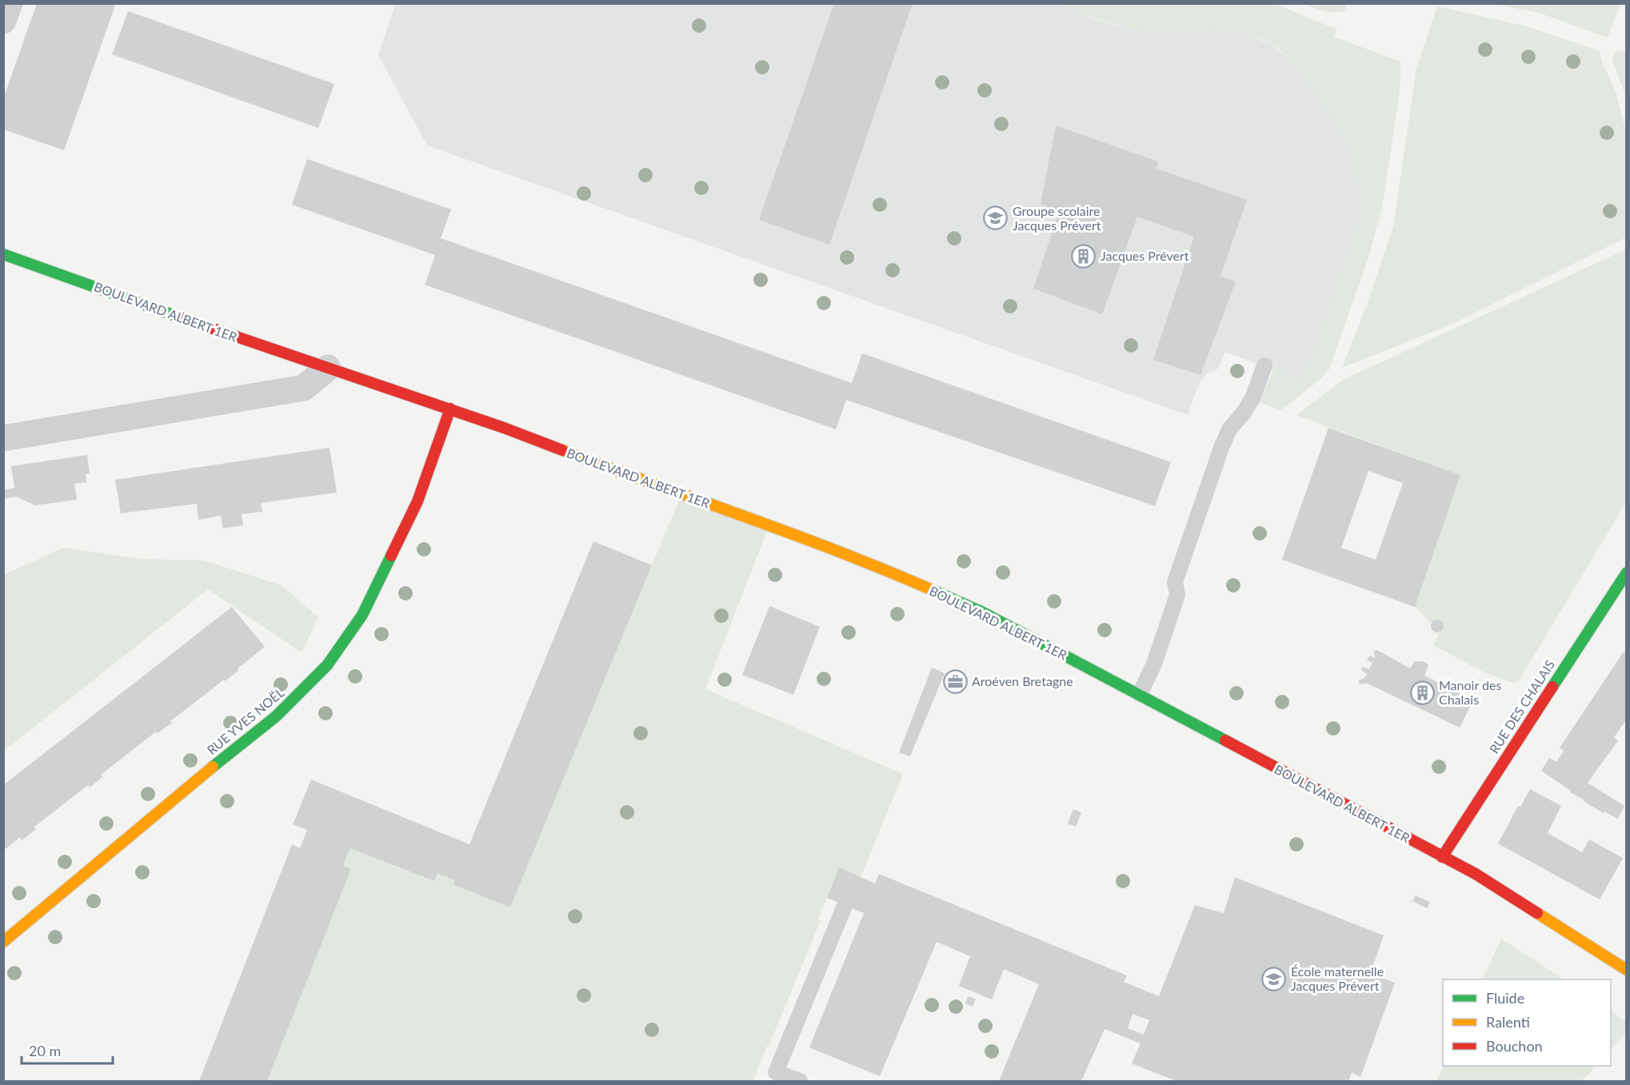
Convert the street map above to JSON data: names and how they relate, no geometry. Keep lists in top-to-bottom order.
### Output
{
  "streets": {
    "street": ["BOULEVARD ALBERT 1ER", "RUE DES CHALAIS", "RUE YVES NOËL"]
  },
  "crossings": [
    ["BOULEVARD ALBERT 1ER", "RUE DES CHALAIS"],
    ["BOULEVARD ALBERT 1ER", "RUE YVES NOËL"]
  ],
  "places": {
    "school or university": ["Groupe scolaire Jacques Prévert", "École maternelle Jacques Prévert"],
    "building": ["Jacques Prévert", "Manoir des Chalais"],
    "office": ["Aroéven Bretagne"]
  },
  "legend": ["Fluide", "Ralenti", "Bouchon"],
  "scale_bar": "20 m"
}
